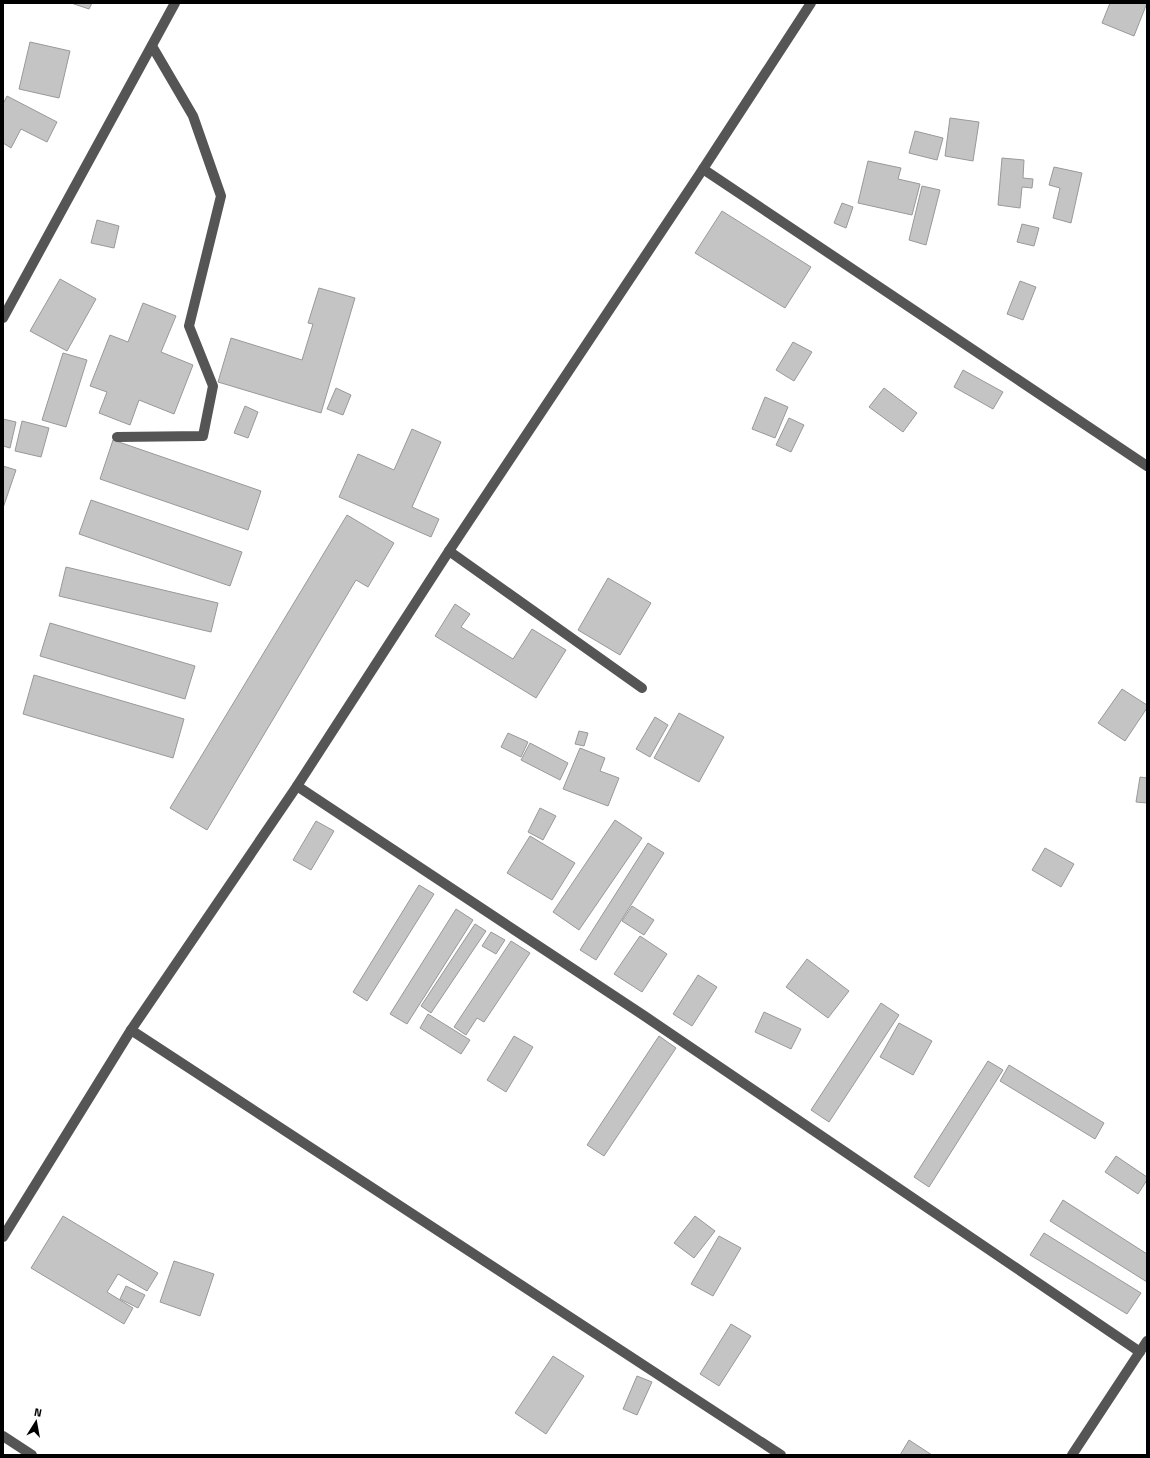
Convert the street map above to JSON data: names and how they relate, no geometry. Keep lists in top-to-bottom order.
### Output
{
  "north": "top"
}
